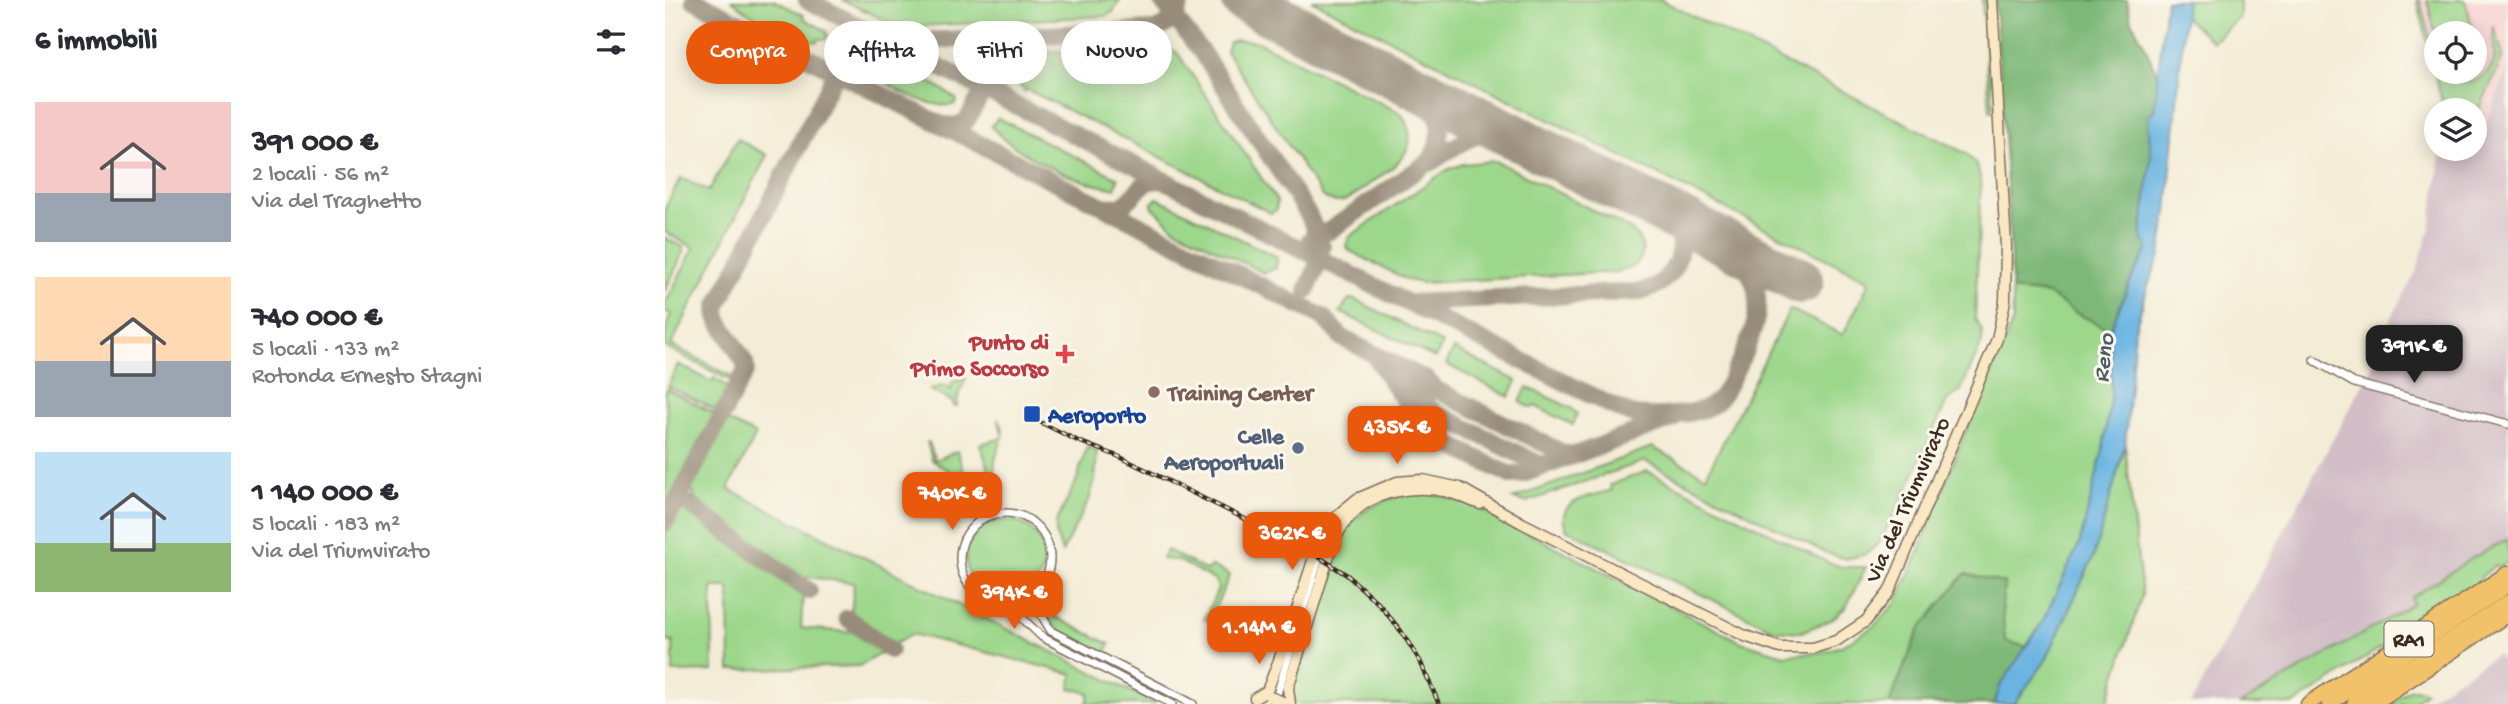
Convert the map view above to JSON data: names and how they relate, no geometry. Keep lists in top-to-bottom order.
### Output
{
  "streets": {
    "highway": ["RA1"],
    "street": ["Via del Triumvirato"]
  },
  "water": ["Reno"],
  "places": {
    "health": ["Punto di Primo Soccorso"],
    "other": ["Training Center", "Celle Aeroportuali"],
    "transit": ["Aeroporto"]
  },
  "page": {
    "heading": "6 immobili",
    "chip": [
      "Compra",
      "Affitta",
      "Filtri",
      "Nuovo"
    ],
    "list": [
      {
        "name": "391 000 €",
        "note": "2 locali · 56 m² · Via del Traghetto"
      },
      {
        "name": "740 000 €",
        "note": "5 locali · 133 m² · Rotonda Ernesto Stagni"
      },
      {
        "name": "1 140 000 €",
        "note": "5 locali · 183 m² · Via del Triumvirato"
      }
    ],
    "price": [
      "391K €",
      "435K €",
      "740K €",
      "362K €",
      "394K €",
      "1.14M €"
    ]
  }
}
